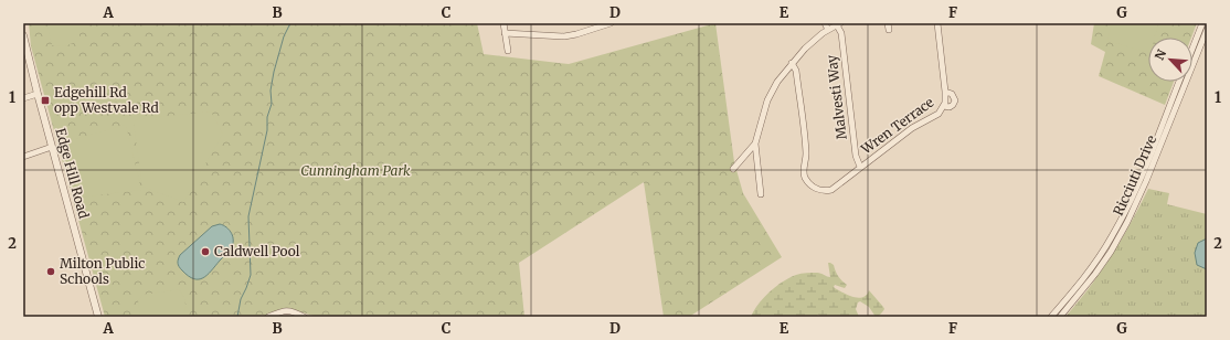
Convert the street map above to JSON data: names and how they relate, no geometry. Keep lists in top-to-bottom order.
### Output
{
  "streets": {
    "street": [
      "Malvesti Way",
      "Wren Terrace",
      "Edge Hill Road",
      "Ricciuti Drive"
    ]
  },
  "crossings": [
    ["Malvesti Way", "Wren Terrace"]
  ],
  "parks": ["Cunningham Park"],
  "places": {
    "transit": ["Edgehill Rd opp Westvale Rd"],
    "other": ["Caldwell Pool", "Milton Public Schools"]
  },
  "north": "top left",
  "grid": {
    "columns": [
      "A",
      "B",
      "C",
      "D",
      "E",
      "F",
      "G"
    ],
    "rows": ["1", "2"]
  }
}
